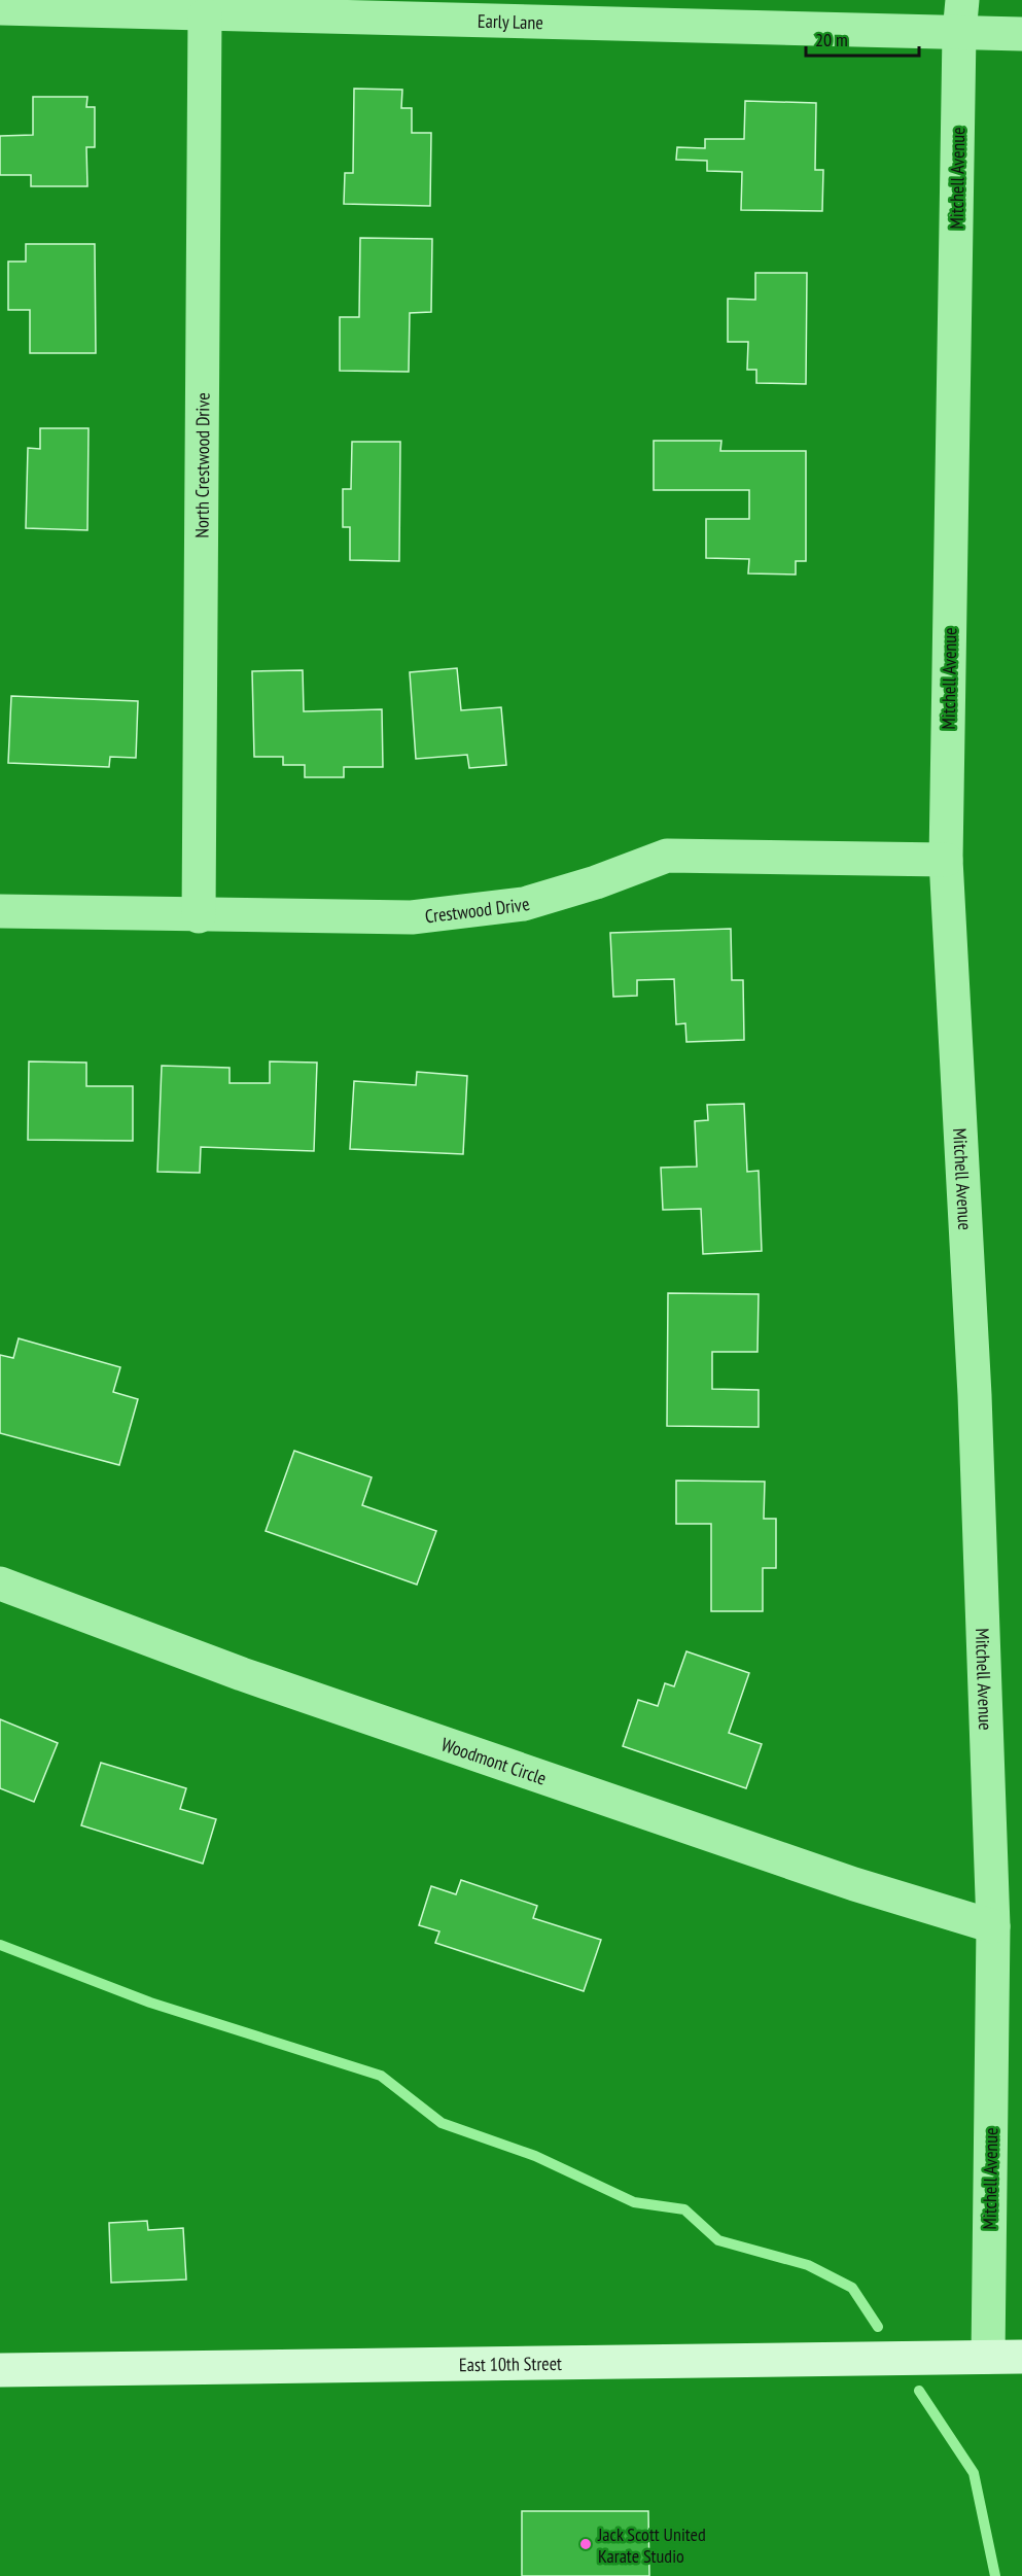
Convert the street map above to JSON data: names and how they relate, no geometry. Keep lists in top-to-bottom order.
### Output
{
  "streets": {
    "main road": ["East 10th Street"],
    "street": [
      "Early Lane",
      "Mitchell Avenue",
      "North Crestwood Drive",
      "Crestwood Drive",
      "Woodmont Circle"
    ]
  },
  "crossings": [
    ["Early Lane", "Mitchell Avenue"],
    ["Early Lane", "North Crestwood Drive"],
    ["Mitchell Avenue", "Crestwood Drive"],
    ["Mitchell Avenue", "Woodmont Circle"],
    ["Mitchell Avenue", "East 10th Street"],
    ["North Crestwood Drive", "Crestwood Drive"]
  ],
  "places": ["Jack Scott United Karate Studio"],
  "scale_bar": "20 m"
}
